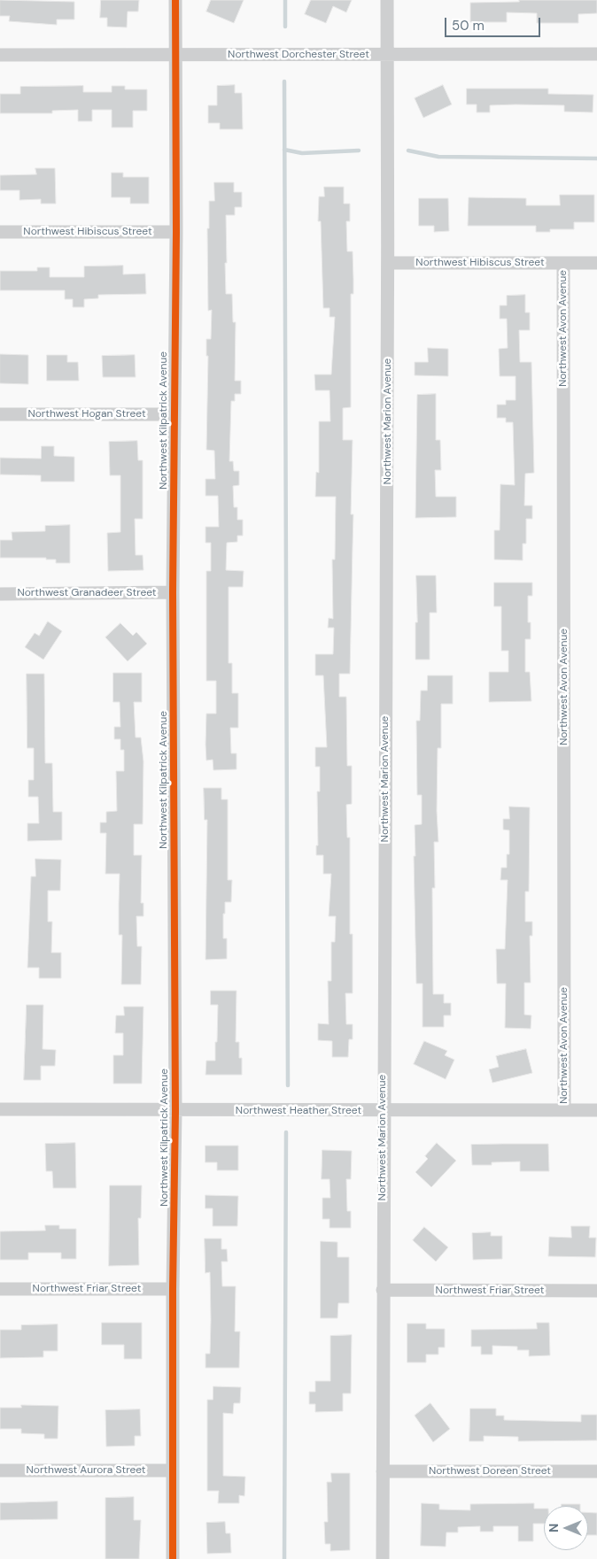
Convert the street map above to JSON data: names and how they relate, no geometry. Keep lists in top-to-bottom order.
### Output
{
  "streets": {
    "street": [
      "Northwest Dorchester Street",
      "Northwest Hibiscus Street",
      "Northwest Avon Avenue",
      "Northwest Hogan Street",
      "Northwest Kilpatrick Avenue",
      "Northwest Marion Avenue",
      "Northwest Granadeer Street",
      "Northwest Heather Street",
      "Northwest Friar Street",
      "Northwest Aurora Street",
      "Northwest Doreen Street"
    ]
  },
  "crossings": [
    ["Northwest Dorchester Street", "Northwest Kilpatrick Avenue"],
    ["Northwest Dorchester Street", "Northwest Marion Avenue"],
    ["Northwest Hibiscus Street", "Northwest Avon Avenue"],
    ["Northwest Hibiscus Street", "Northwest Kilpatrick Avenue"],
    ["Northwest Hibiscus Street", "Northwest Marion Avenue"],
    ["Northwest Avon Avenue", "Northwest Heather Street"],
    ["Northwest Hogan Street", "Northwest Kilpatrick Avenue"],
    ["Northwest Kilpatrick Avenue", "Northwest Granadeer Street"],
    ["Northwest Kilpatrick Avenue", "Northwest Heather Street"],
    ["Northwest Kilpatrick Avenue", "Northwest Friar Street"],
    ["Northwest Kilpatrick Avenue", "Northwest Aurora Street"],
    ["Northwest Marion Avenue", "Northwest Heather Street"],
    ["Northwest Marion Avenue", "Northwest Friar Street"],
    ["Northwest Marion Avenue", "Northwest Doreen Street"]
  ],
  "scale_bar": "50 m",
  "north": "left"
}
